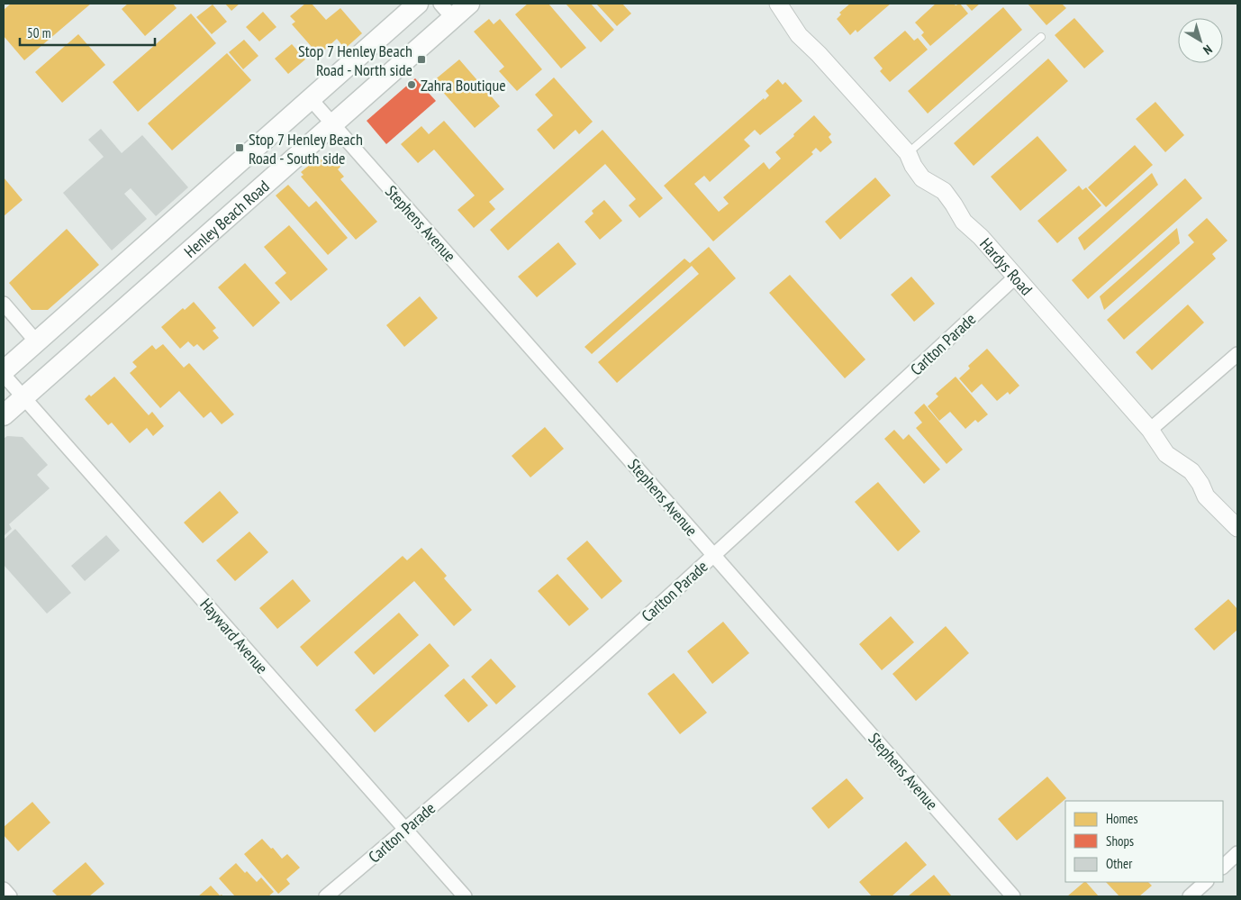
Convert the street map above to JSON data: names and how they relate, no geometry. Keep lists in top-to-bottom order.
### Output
{
  "streets": {
    "main road": ["Henley Beach Road"],
    "street": [
      "Stephens Avenue",
      "Hardys Road",
      "Carlton Parade",
      "Hayward Avenue"
    ]
  },
  "crossings": [
    ["Henley Beach Road", "Stephens Avenue"],
    ["Henley Beach Road", "Hayward Avenue"],
    ["Stephens Avenue", "Carlton Parade"],
    ["Hardys Road", "Carlton Parade"],
    ["Carlton Parade", "Hayward Avenue"]
  ],
  "places": {
    "transit": ["Stop 7 Henley Beach Road - North side", "Stop 7 Henley Beach Road - South side"],
    "other": ["Zahra Boutique"]
  },
  "legend": ["Homes", "Shops", "Other"],
  "scale_bar": "50 m",
  "north": "bottom right"
}
